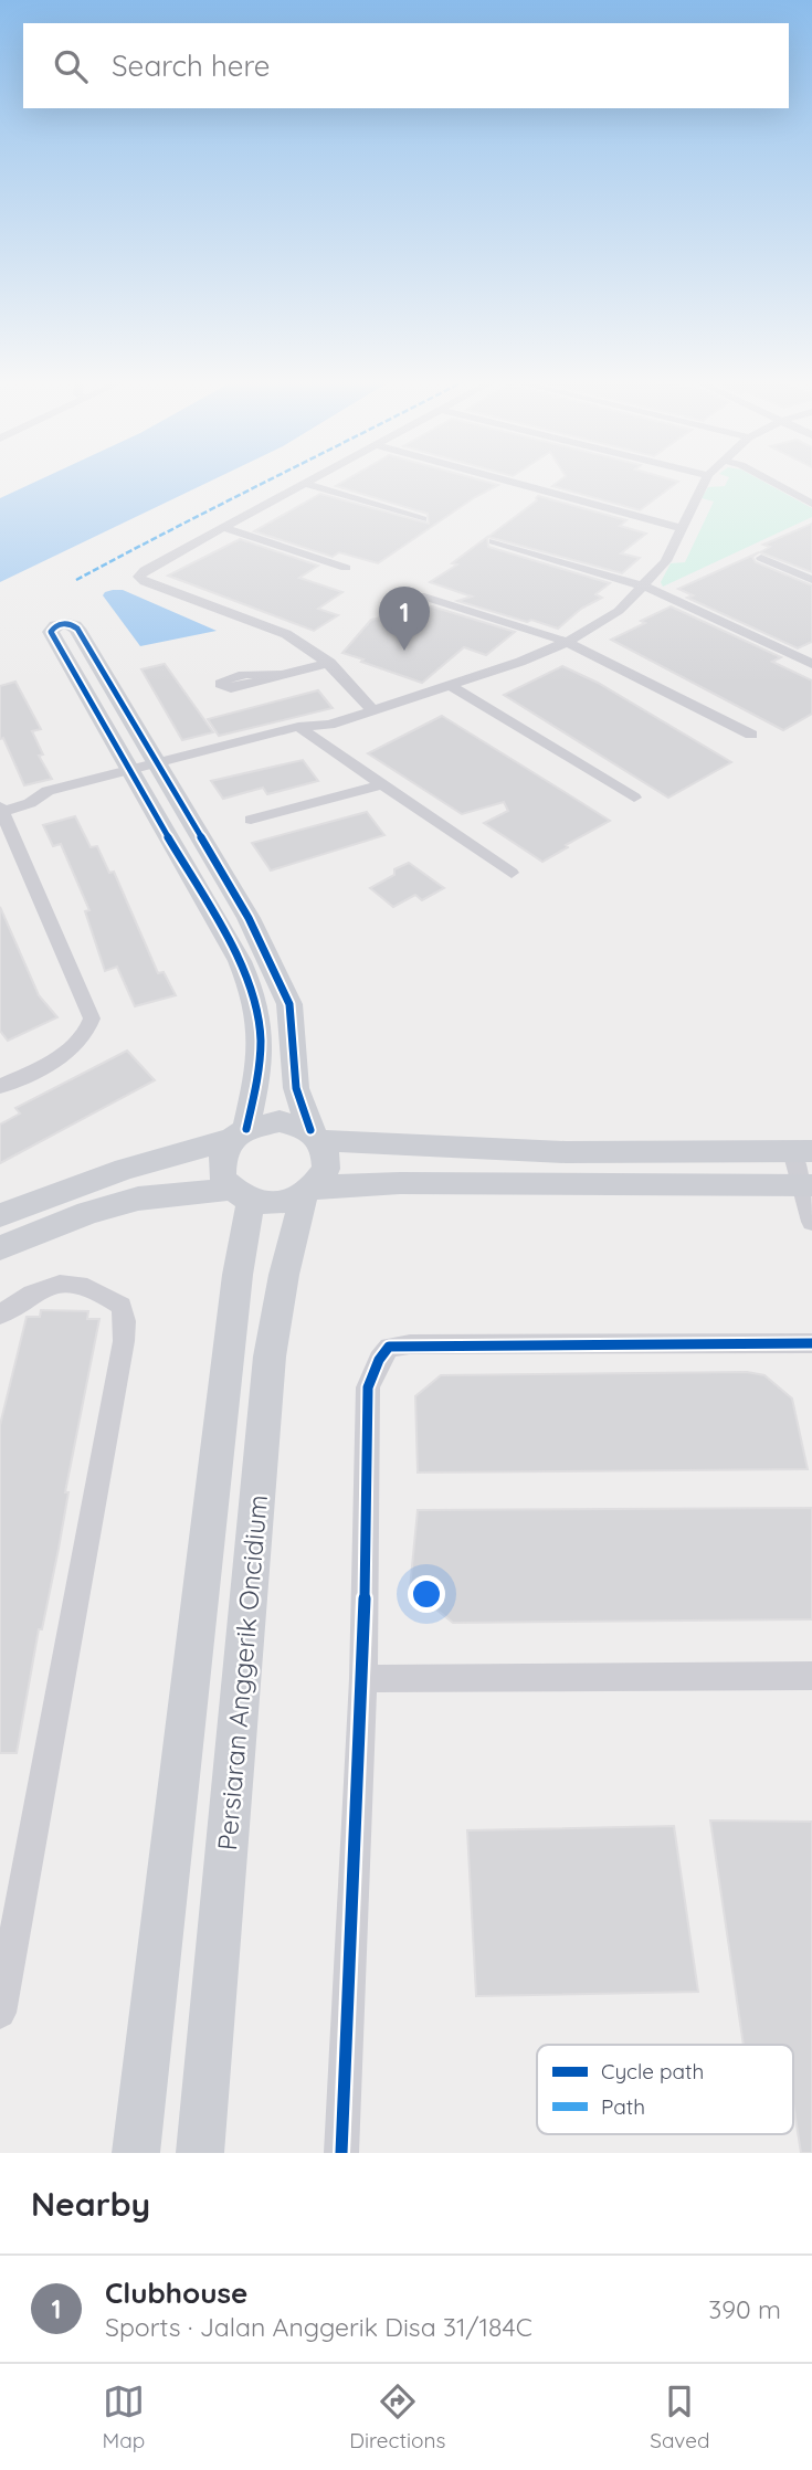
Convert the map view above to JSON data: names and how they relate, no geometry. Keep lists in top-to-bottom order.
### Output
{
  "streets": {
    "main road": ["Persiaran Anggerik Oncidium"]
  },
  "legend": ["Cycle path", "Path"],
  "page": {
    "search": "Search here",
    "pins": "1",
    "heading": "Nearby",
    "list": [
      {
        "mark": "1",
        "name": "Clubhouse",
        "note": "Sports · Jalan Anggerik Disa 31/184C",
        "value": "390 m"
      }
    ],
    "nav": ["Map", "Directions", "Saved"]
  }
}
